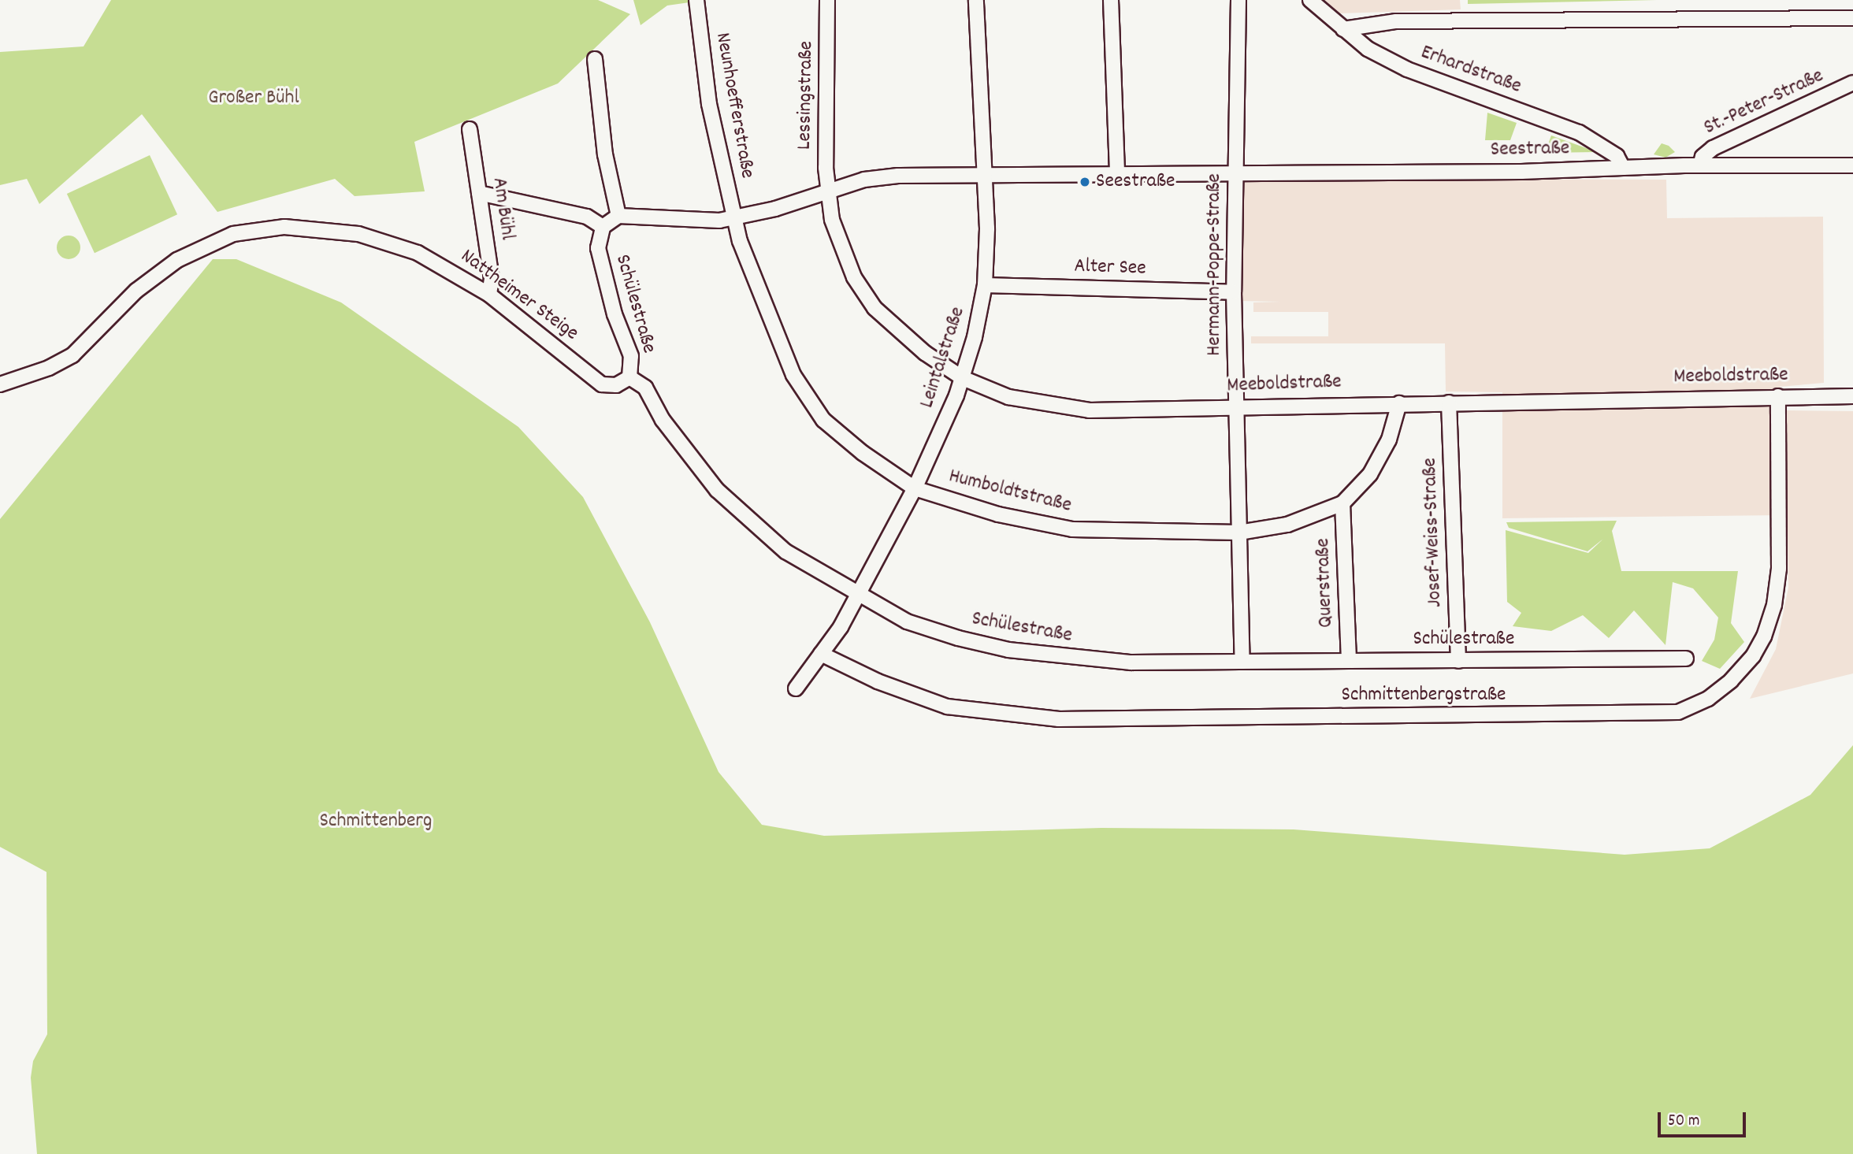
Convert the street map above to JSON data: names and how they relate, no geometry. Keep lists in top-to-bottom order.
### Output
{
  "streets": {
    "street": [
      "Erhardstraße",
      "Lessingstraße",
      "St.-Peter-Straße",
      "Neunhoefferstraße",
      "Seestraße",
      "Am Bühl",
      "Hermann-Poppe-Straße",
      "Alter See",
      "Nattheimer Steige",
      "Schülestraße",
      "Leintalstraße",
      "Meeboldstraße",
      "Humboldtstraße",
      "Josef-Weiss-Straße",
      "Querstraße",
      "Schmittenbergstraße"
    ]
  },
  "crossings": [
    ["Erhardstraße", "Seestraße"],
    ["Lessingstraße", "Seestraße"],
    ["Lessingstraße", "Meeboldstraße"],
    ["St.-Peter-Straße", "Seestraße"],
    ["Neunhoefferstraße", "Seestraße"],
    ["Neunhoefferstraße", "Humboldtstraße"],
    ["Seestraße", "Hermann-Poppe-Straße"],
    ["Seestraße", "Leintalstraße"],
    ["Seestraße", "Meeboldstraße"],
    ["Seestraße", "Humboldtstraße"],
    ["Am Bühl", "Nattheimer Steige"],
    ["Hermann-Poppe-Straße", "Alter See"],
    ["Hermann-Poppe-Straße", "Schülestraße"],
    ["Hermann-Poppe-Straße", "Meeboldstraße"],
    ["Hermann-Poppe-Straße", "Humboldtstraße"],
    ["Alter See", "Leintalstraße"],
    ["Nattheimer Steige", "Schülestraße"],
    ["Schülestraße", "Leintalstraße"],
    ["Schülestraße", "Josef-Weiss-Straße"],
    ["Schülestraße", "Querstraße"],
    ["Leintalstraße", "Meeboldstraße"],
    ["Leintalstraße", "Humboldtstraße"],
    ["Leintalstraße", "Schmittenbergstraße"],
    ["Meeboldstraße", "Humboldtstraße"],
    ["Meeboldstraße", "Josef-Weiss-Straße"],
    ["Meeboldstraße", "Schmittenbergstraße"],
    ["Humboldtstraße", "Querstraße"]
  ],
  "parks": ["Großer Bühl", "Schmittenberg"],
  "places": ["Seestraße"],
  "scale_bar": "50 m"
}
